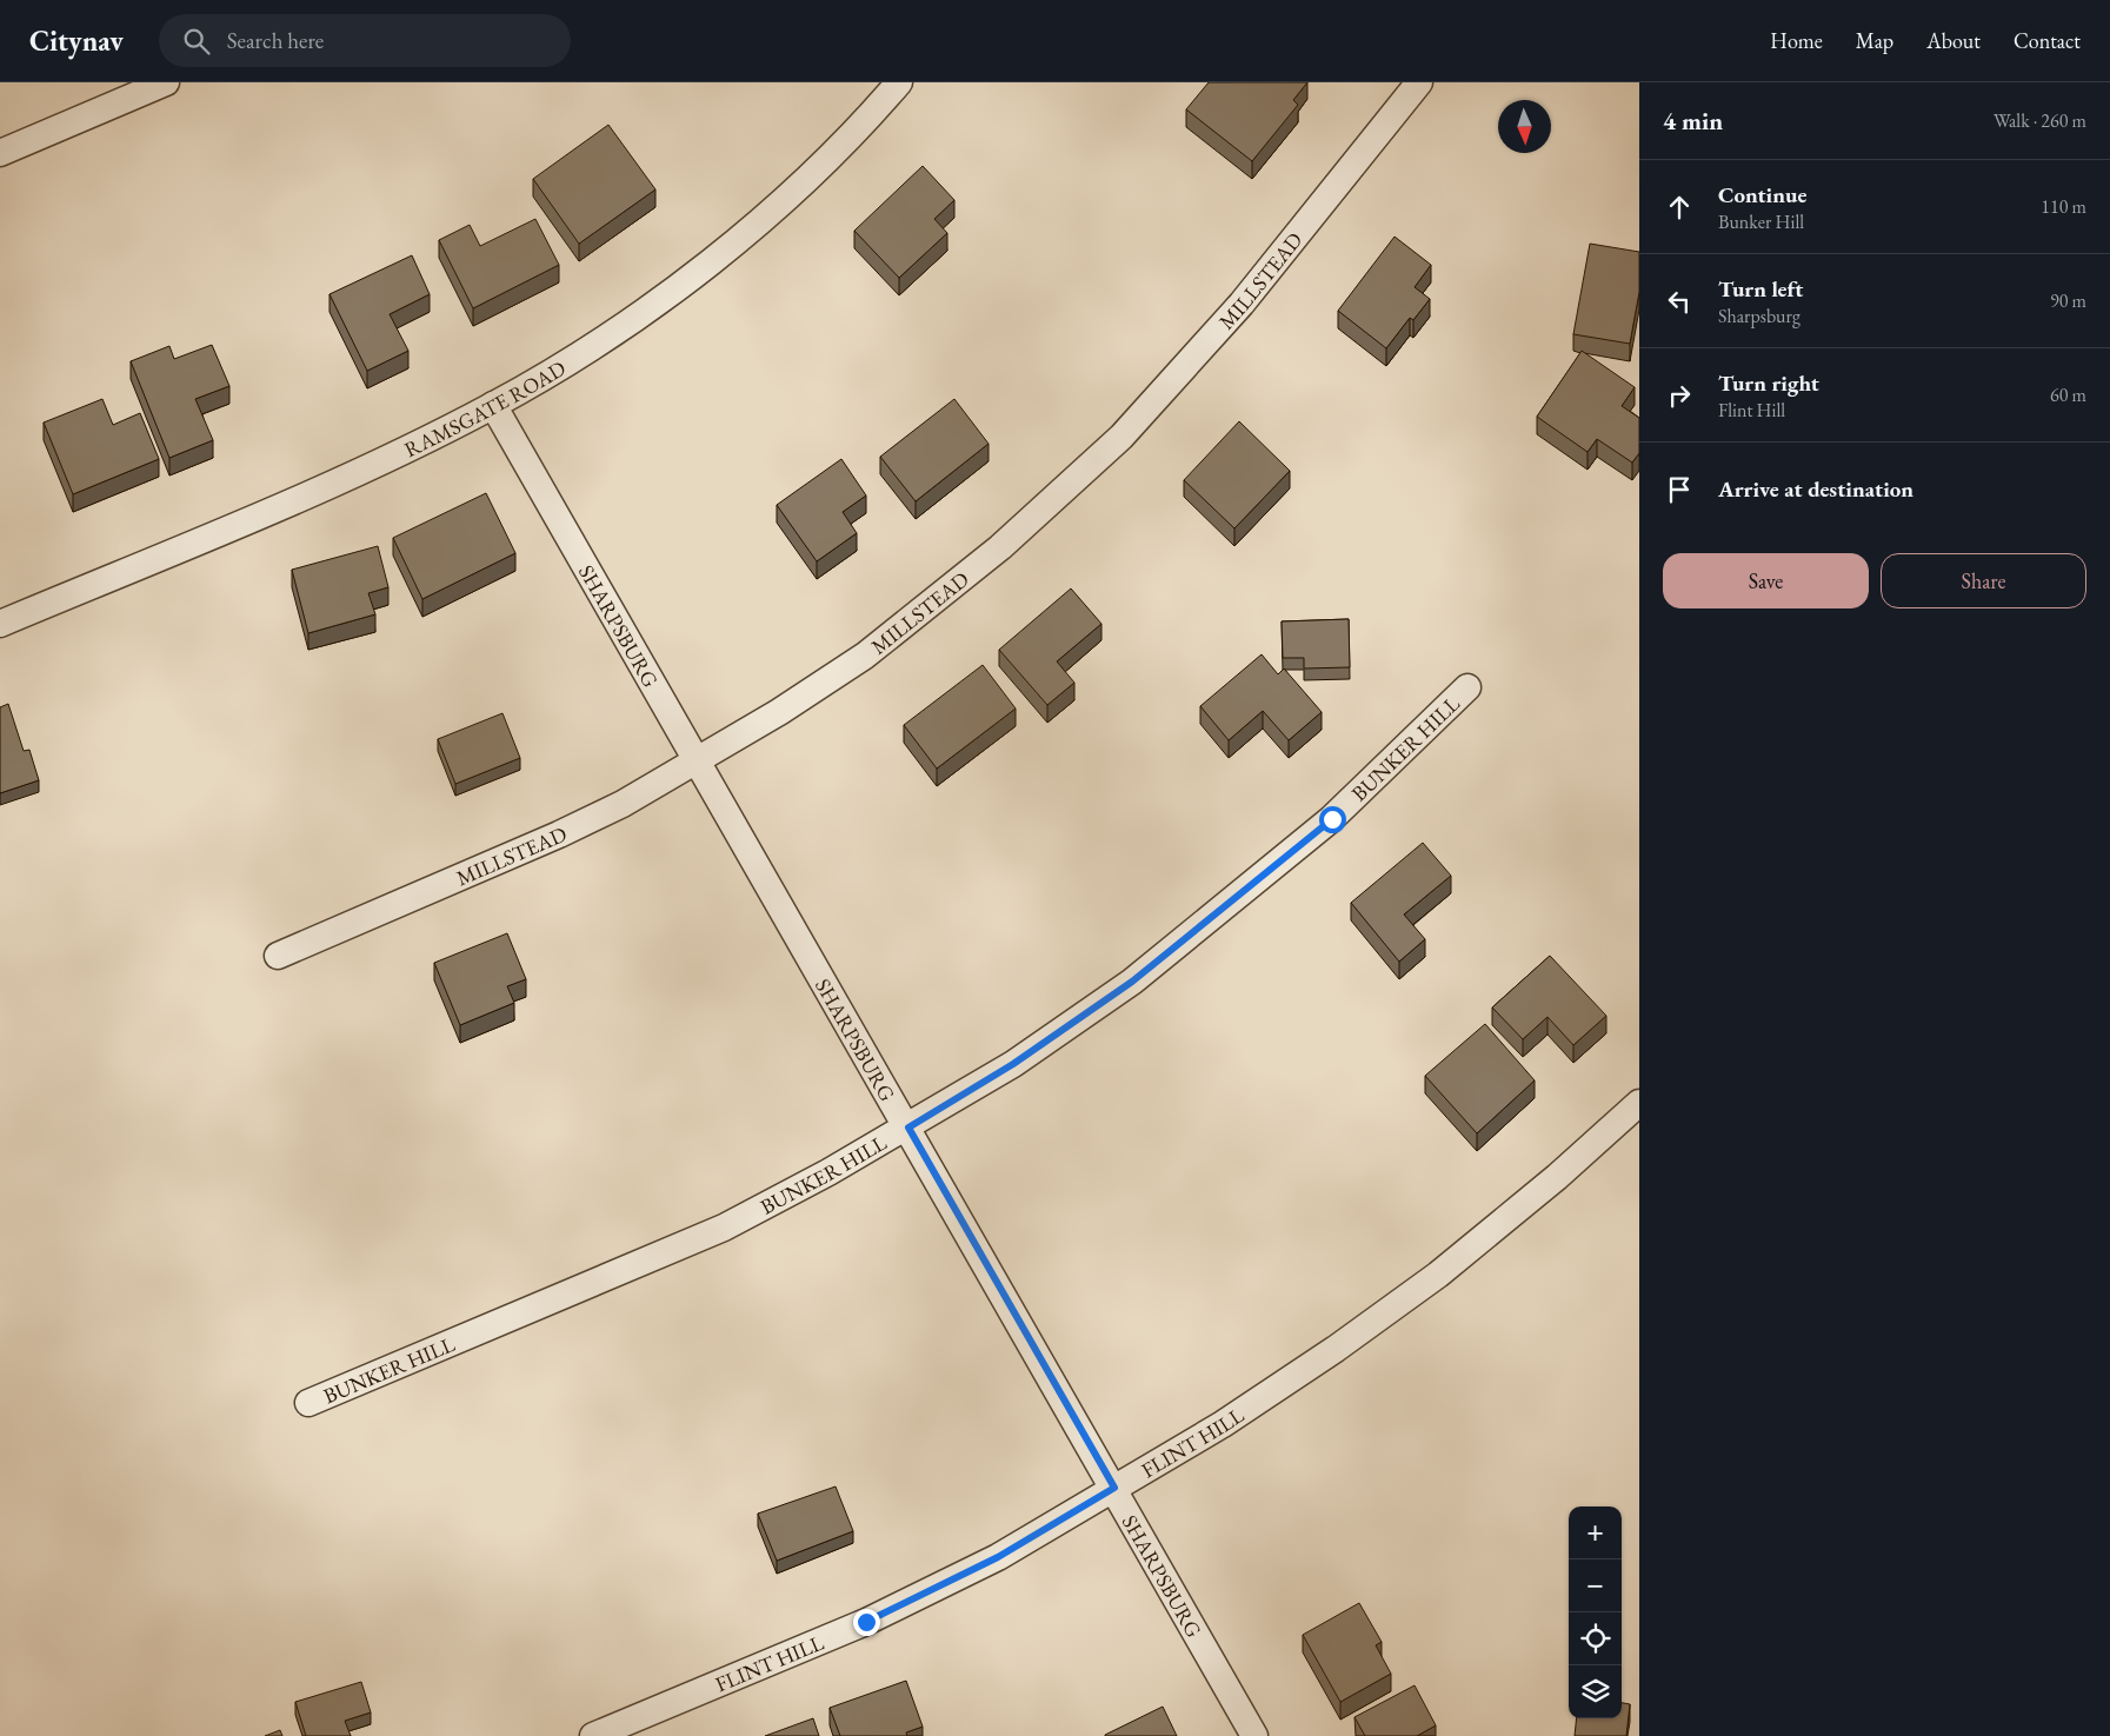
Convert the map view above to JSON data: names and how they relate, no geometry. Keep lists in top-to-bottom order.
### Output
{
  "streets": {
    "street": [
      "MILLSTEAD",
      "RAMSGATE ROAD",
      "SHARPSBURG",
      "BUNKER HILL",
      "FLINT HILL"
    ]
  },
  "crossings": [
    ["MILLSTEAD", "SHARPSBURG"],
    ["RAMSGATE ROAD", "SHARPSBURG"],
    ["SHARPSBURG", "BUNKER HILL"],
    ["SHARPSBURG", "FLINT HILL"]
  ],
  "north": "bottom",
  "page": {
    "header": "Citynav",
    "search": "Search here",
    "nav": [
      "Home",
      "Map",
      "About",
      "Contact"
    ],
    "heading": ["4 min", "Walk · 260 m"],
    "list": [
      ["Continue", "Bunker Hill", "110 m"],
      ["Turn left", "Sharpsburg", "90 m"],
      ["Turn right", "Flint Hill", "60 m"],
      "Arrive at destination"
    ],
    "buttons": ["Save", "Share"],
    "map_buttons": ["+", "−"]
  }
}
